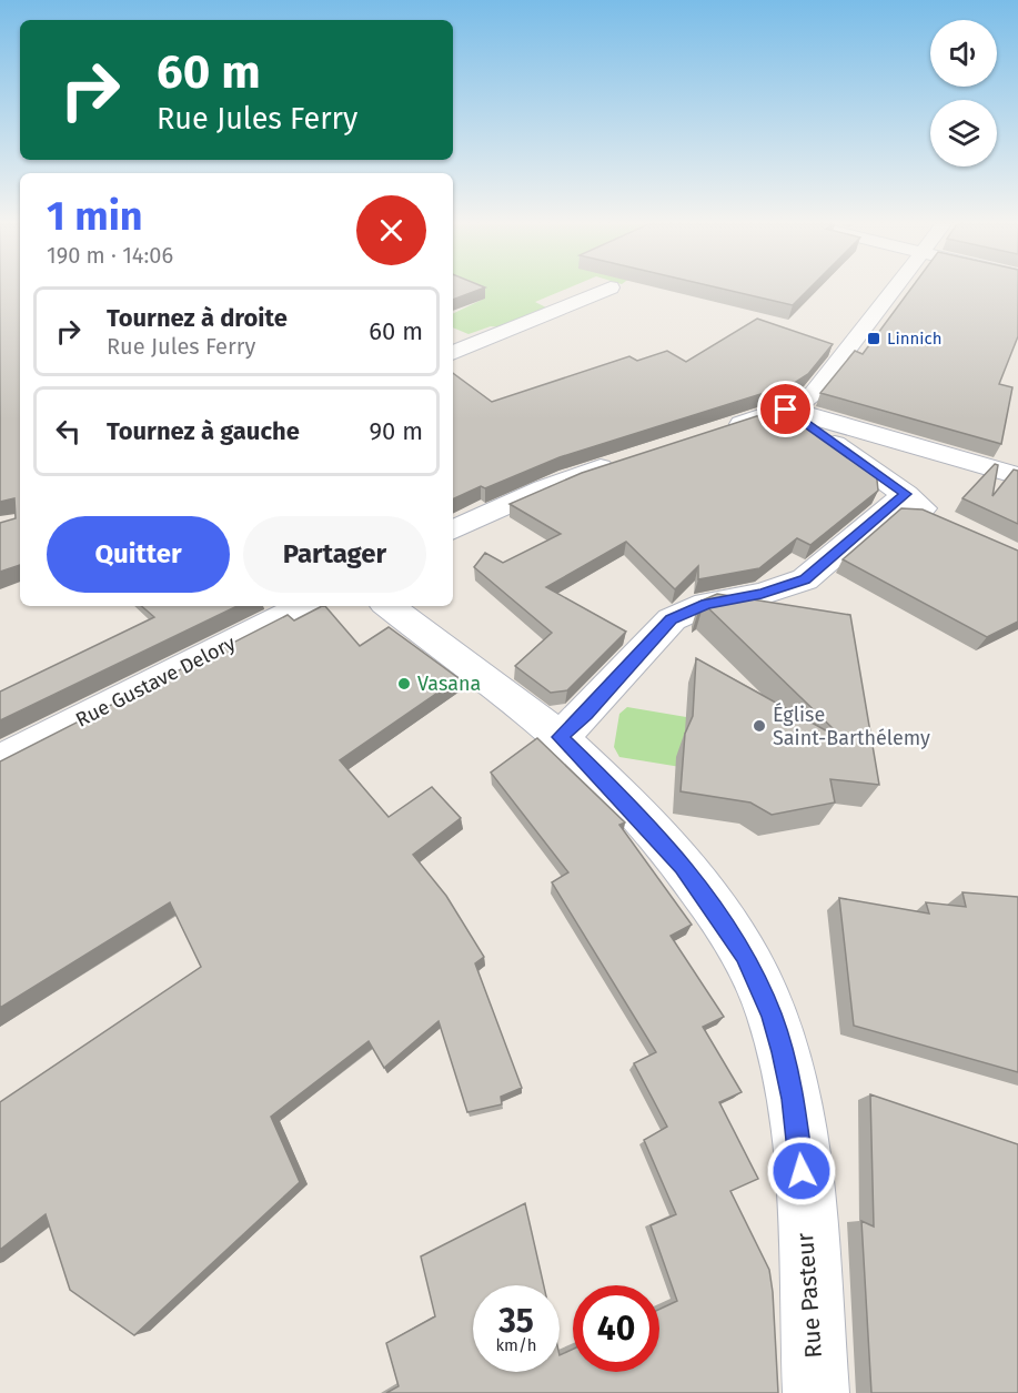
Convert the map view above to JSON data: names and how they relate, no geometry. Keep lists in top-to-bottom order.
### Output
{
  "streets": {
    "street": ["Rue Gustave Delory", "Rue Pasteur"]
  },
  "places": {
    "transit": ["Linnich"],
    "other": ["Vasana", "Église Saint-Barthélemy"]
  },
  "page": {
    "turn": ["60 m", "Rue Jules Ferry"],
    "heading": ["1 min", "190 m · 14:06"],
    "list": [
      {
        "name": "Tournez à droite",
        "note": "Rue Jules Ferry",
        "value": "60 m"
      },
      {
        "name": "Tournez à gauche",
        "value": "90 m"
      }
    ],
    "buttons": ["Quitter", "Partager"],
    "speed": "35 km/h",
    "limit": "40"
  }
}
